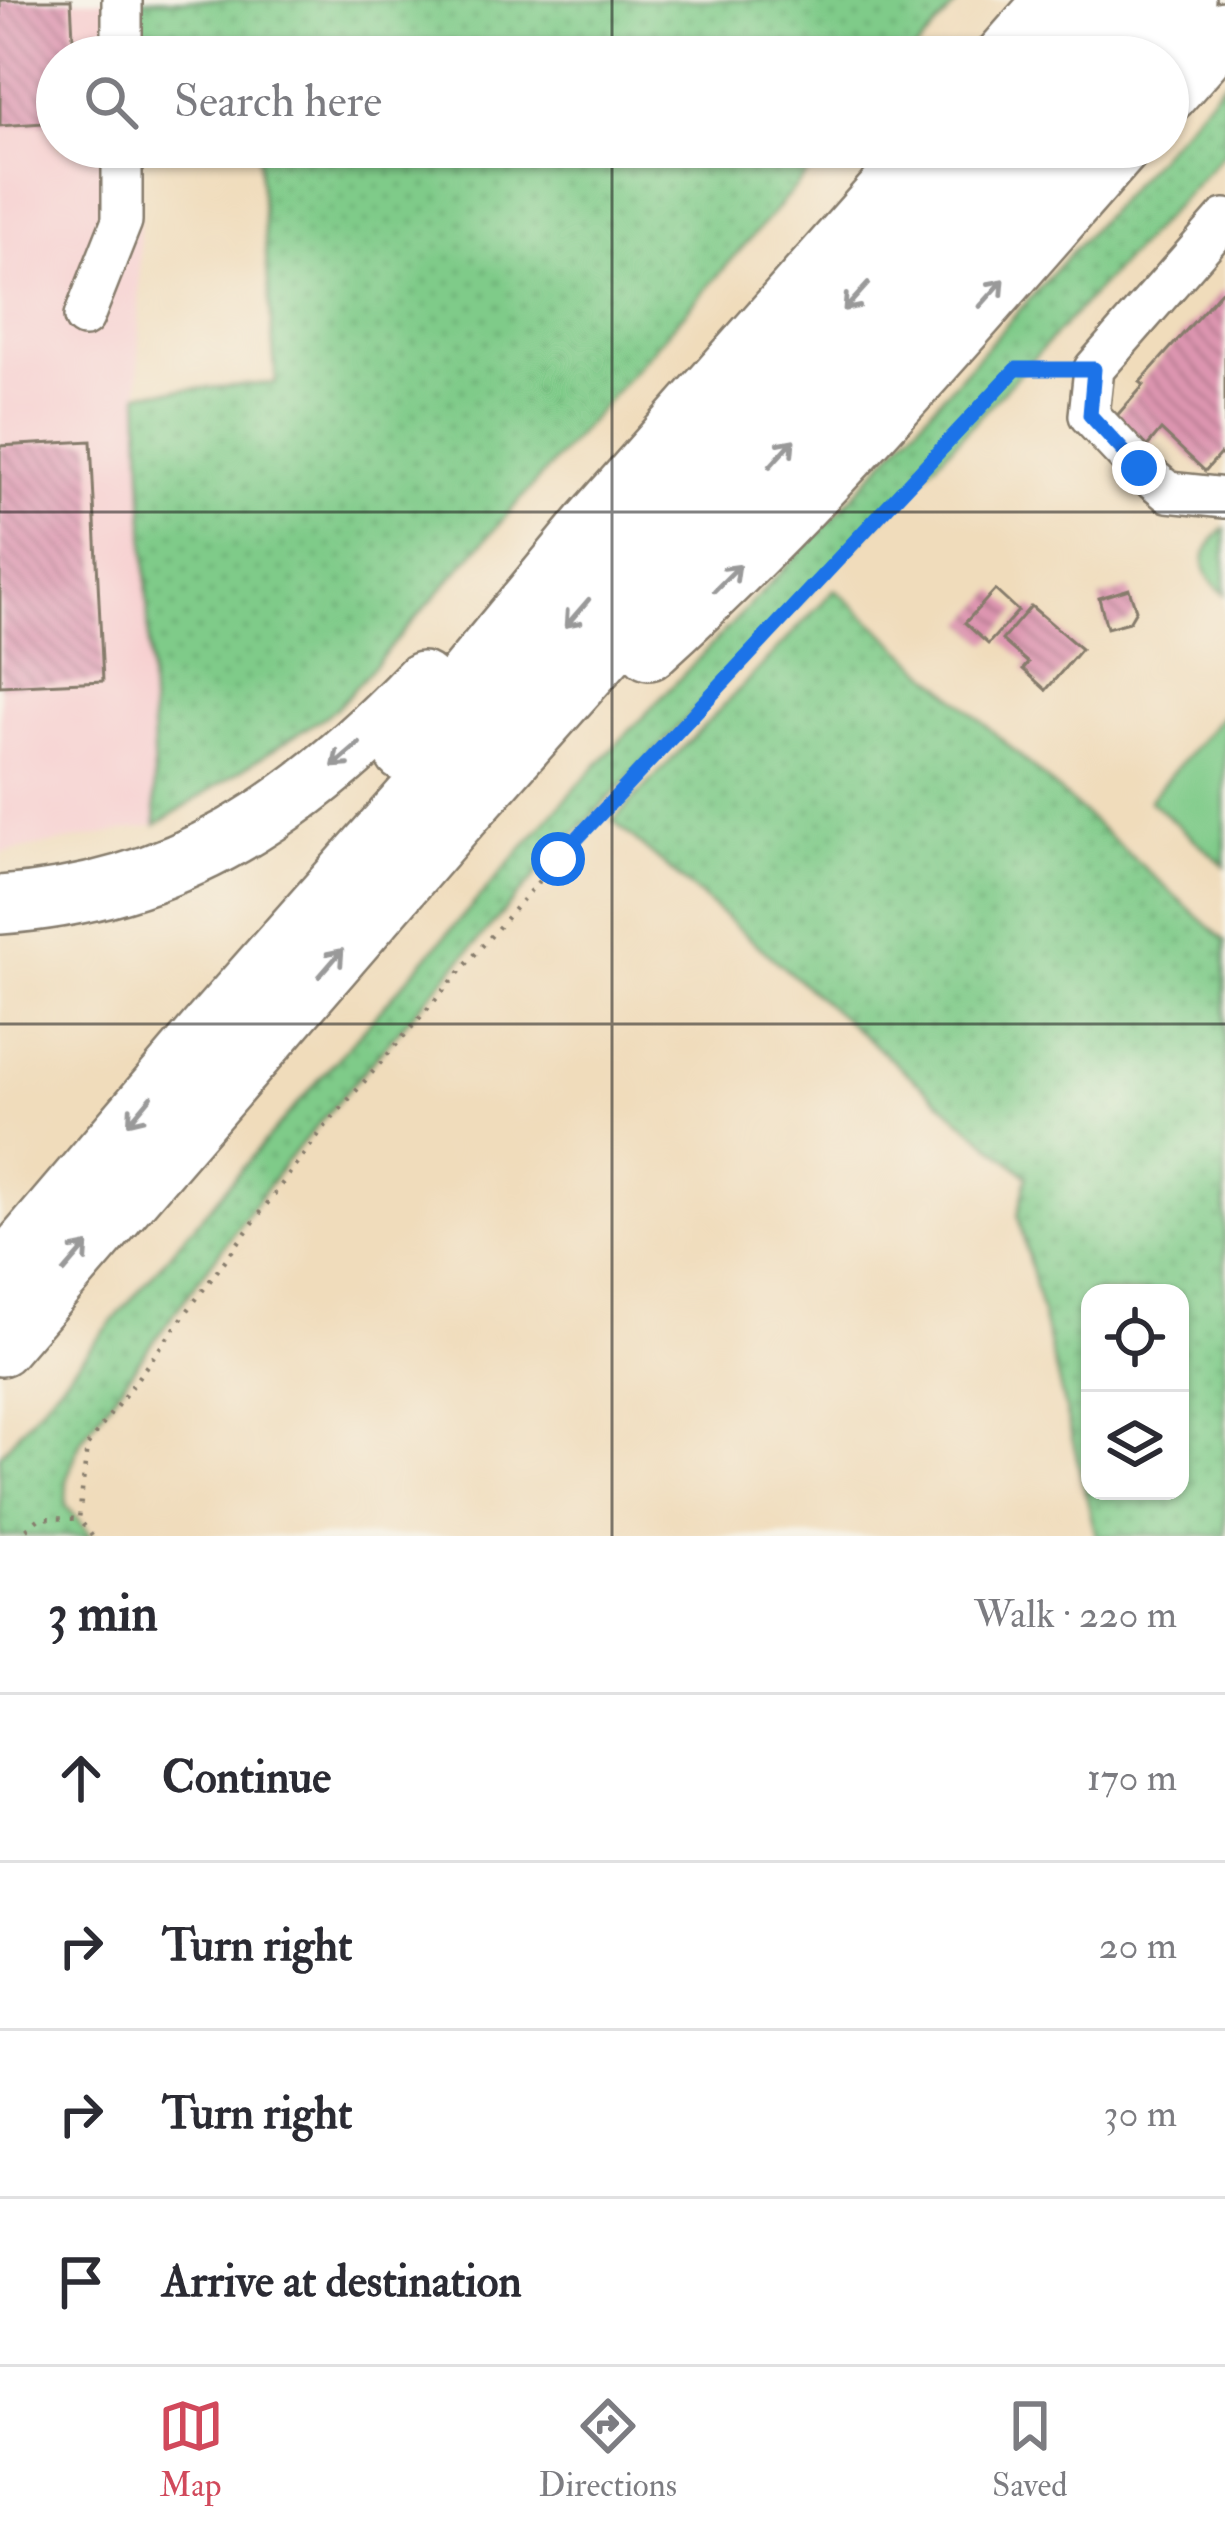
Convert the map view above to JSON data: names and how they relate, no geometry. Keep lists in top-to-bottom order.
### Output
{
  "page": {
    "search": "Search here",
    "heading": ["3 min", "Walk · 220 m"],
    "list": [
      ["Continue", "170 m"],
      ["Turn right", "20 m"],
      ["Turn right", "30 m"],
      "Arrive at destination"
    ],
    "nav": ["Map", "Directions", "Saved"]
  }
}
